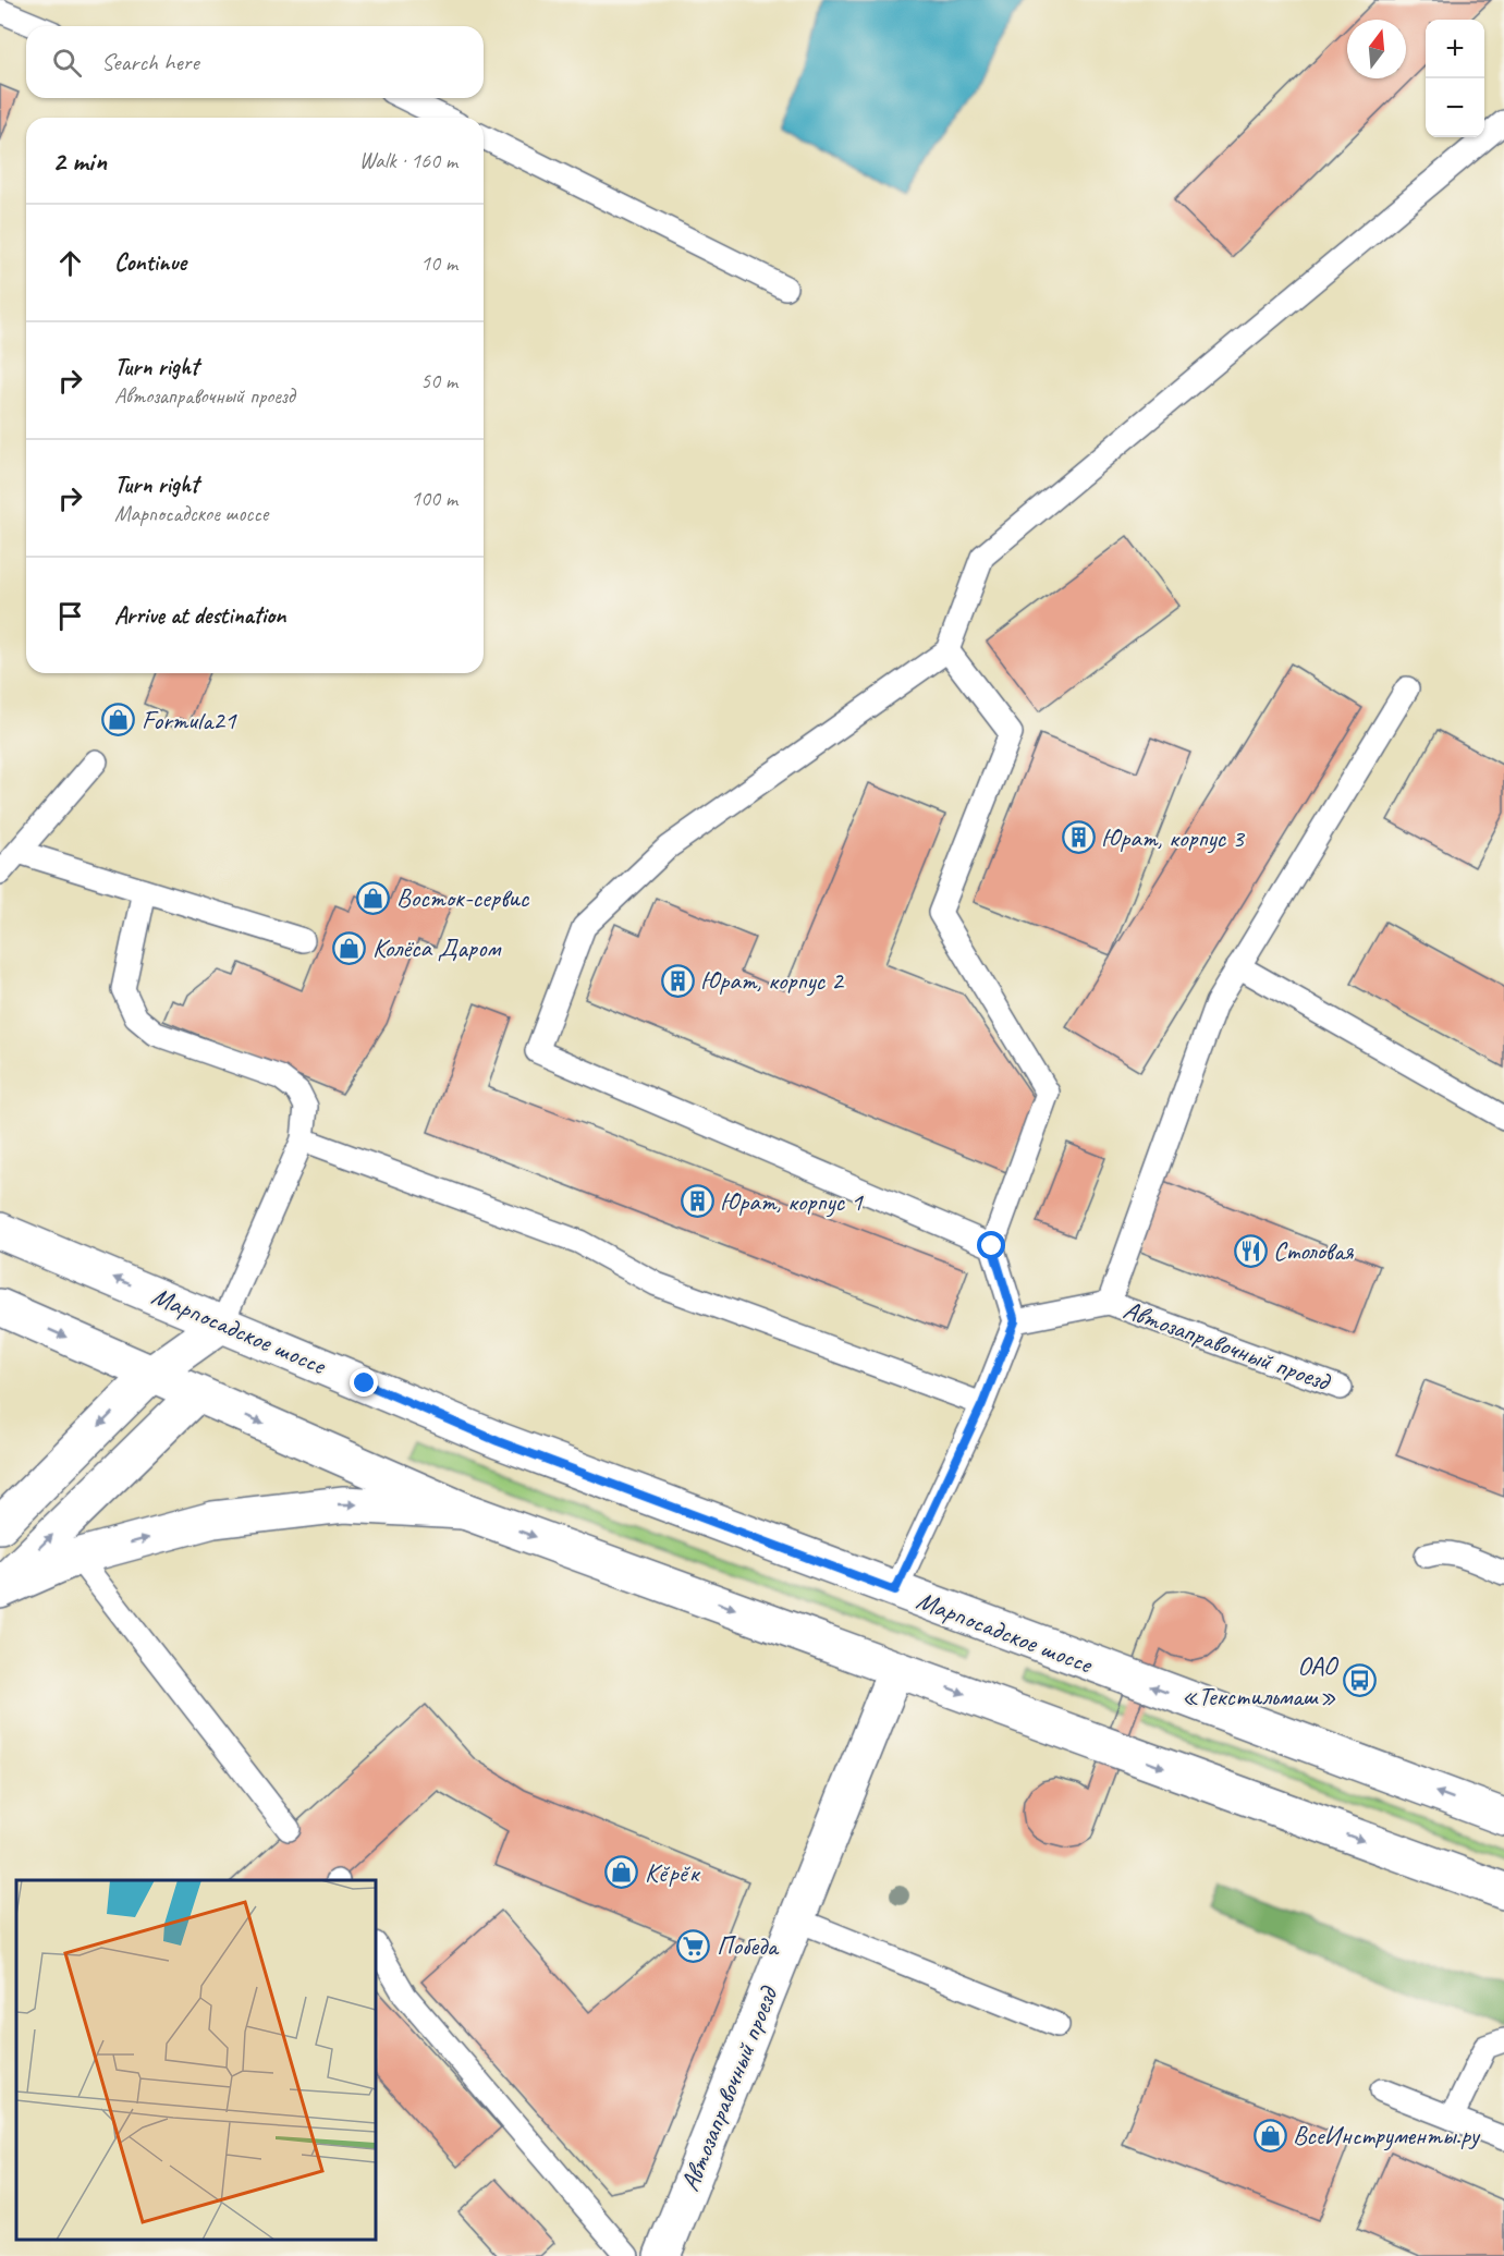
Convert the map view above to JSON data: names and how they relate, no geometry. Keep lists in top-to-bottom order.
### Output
{
  "streets": {
    "main road": ["Марпосадское шоссе", "Автозаправочный проезд"]
  },
  "places": {
    "shop": [
      "Formula21",
      "Восток-сервис",
      "Колёса Даром",
      "Кӗрӗк",
      "ВсеИнструменты.ру"
    ],
    "building": ["Юрат, корпус 3", "Юрат, корпус 2", "Юрат, корпус 1"],
    "restaurant": ["Столовая"],
    "bus stop": ["ОАО «Текстильмаш»"],
    "supermarket": ["Победа"]
  },
  "north": "top",
  "page": {
    "map_buttons": ["+", "−"],
    "search": "Search here",
    "heading": ["2 min", "Walk · 160 m"],
    "list": [
      ["Continue", "10 m"],
      ["Turn right", "Автозаправочный проезд", "50 m"],
      ["Turn right", "Марпосадское шоссе", "100 m"],
      "Arrive at destination"
    ]
  }
}
